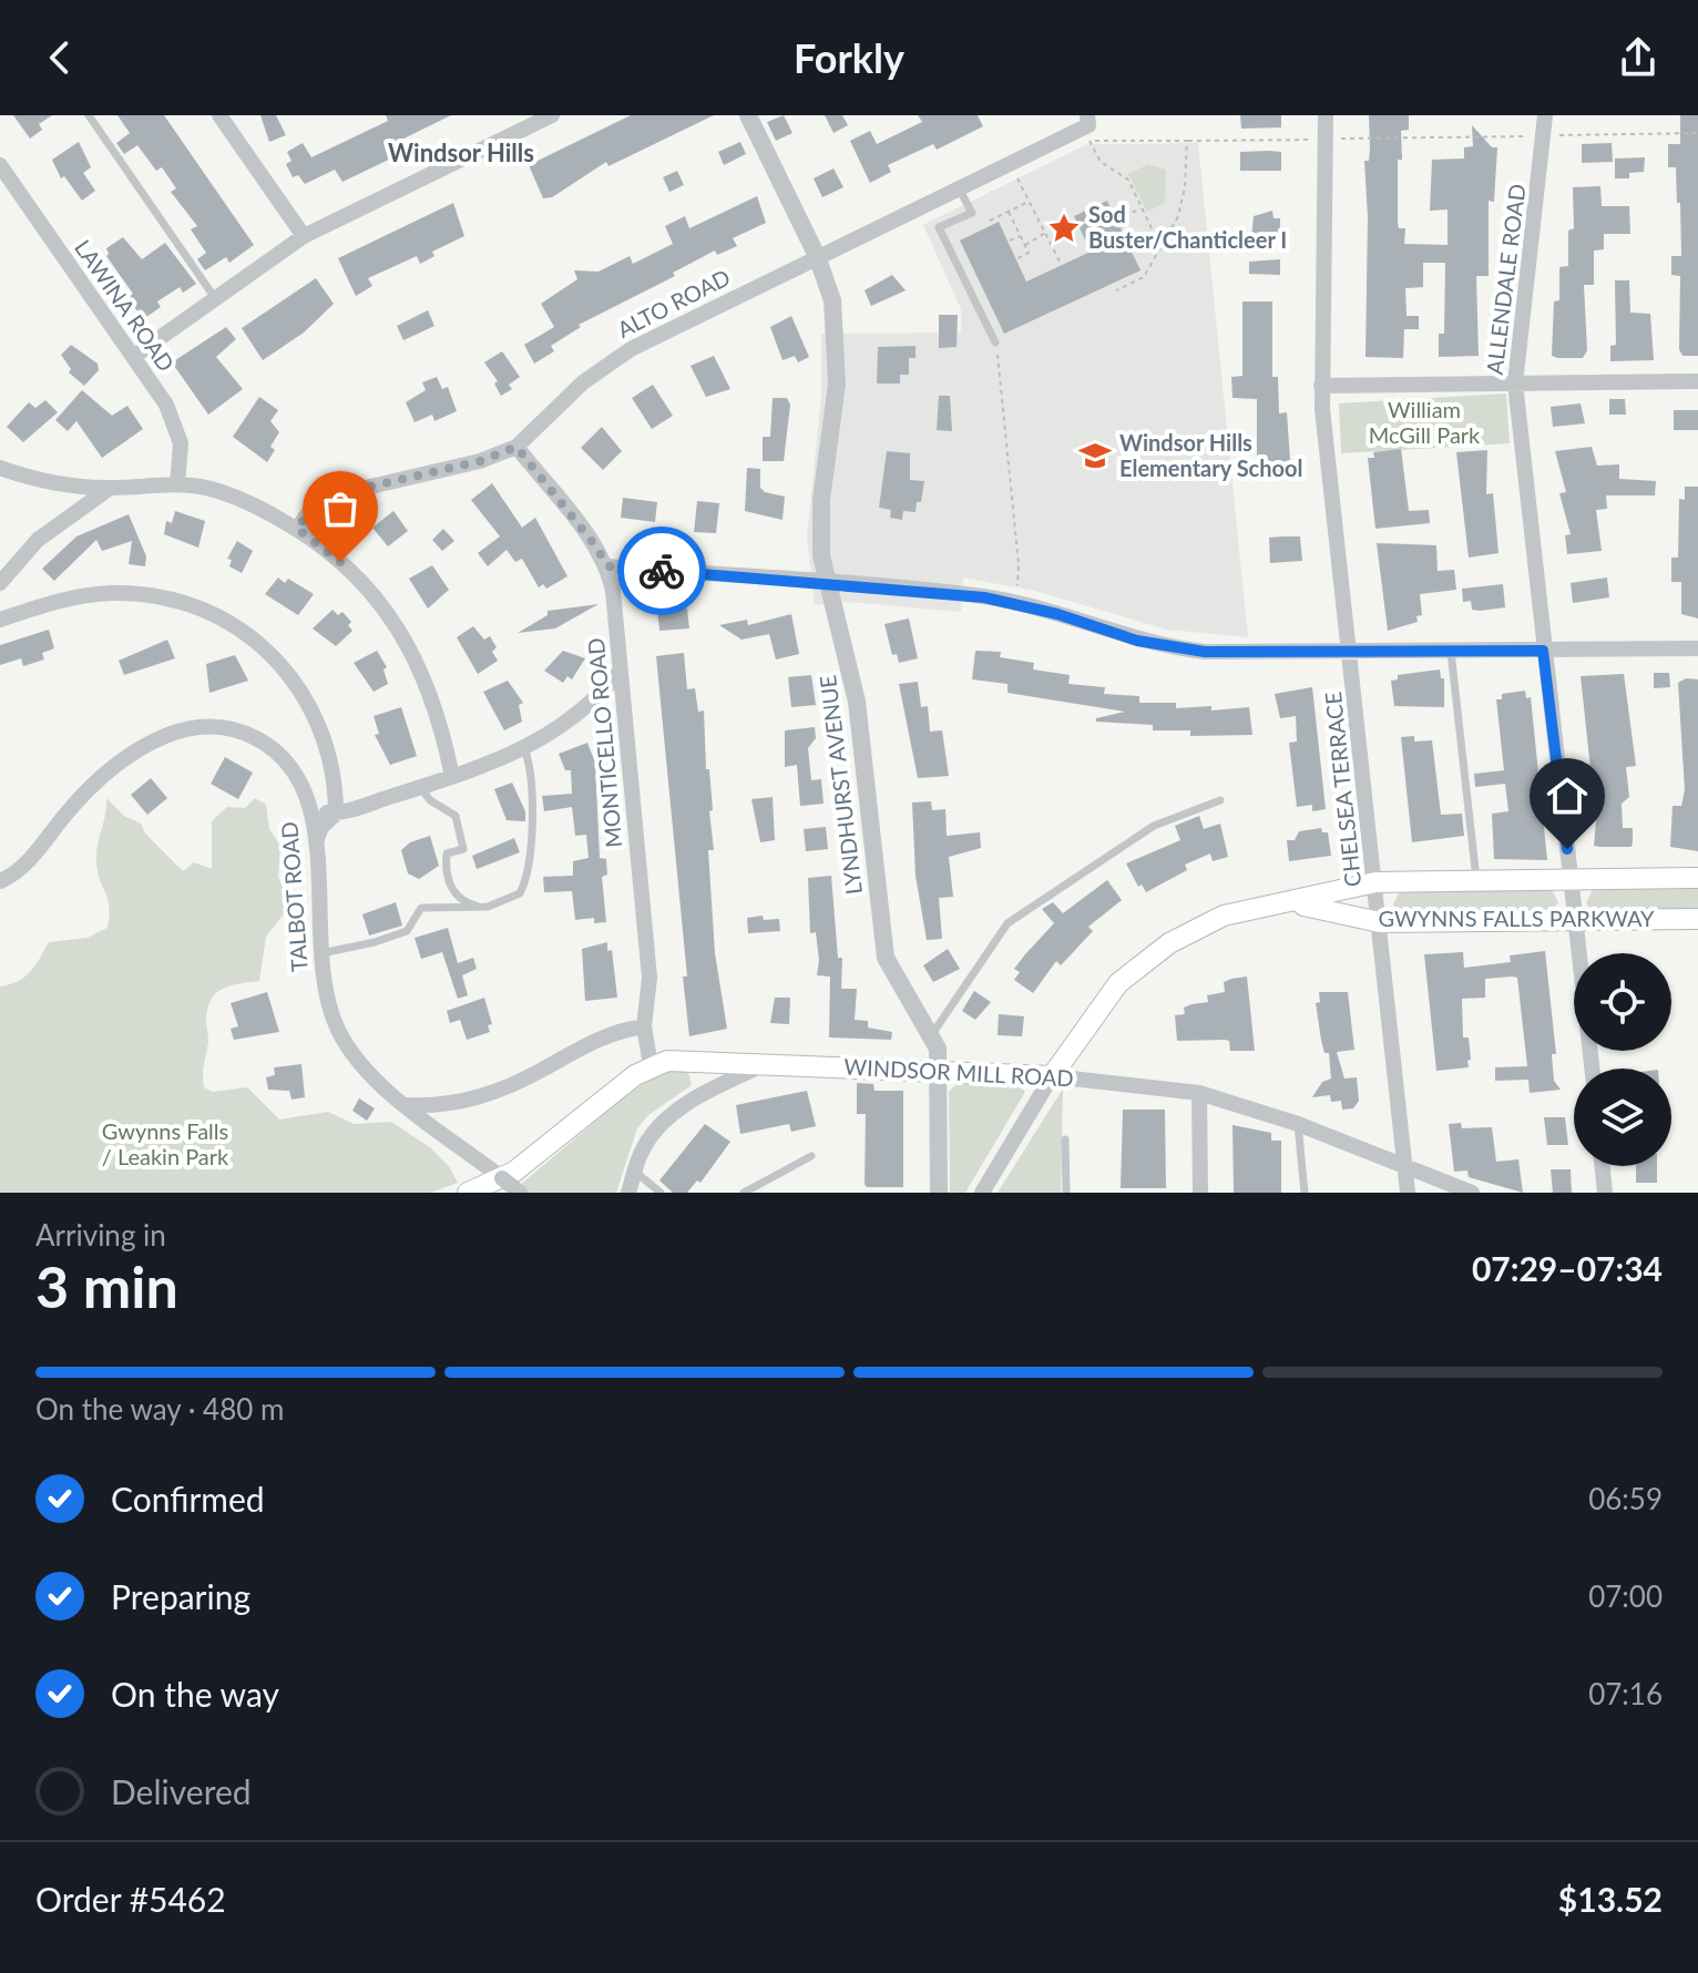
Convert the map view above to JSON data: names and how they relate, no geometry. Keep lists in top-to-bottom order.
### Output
{
  "streets": {
    "main road": ["GWYNNS FALLS PARKWAY", "WINDSOR MILL ROAD"],
    "street": [
      "ALLENDALE ROAD",
      "ALTO ROAD",
      "LAWINA ROAD",
      "MONTICELLO ROAD",
      "LYNDHURST AVENUE",
      "CHELSEA TERRACE",
      "TALBOT ROAD"
    ]
  },
  "crossings": [
    ["ALLENDALE ROAD", "GWYNNS FALLS PARKWAY"],
    ["ALTO ROAD", "MONTICELLO ROAD"],
    ["ALTO ROAD", "LYNDHURST AVENUE"],
    ["MONTICELLO ROAD", "WINDSOR MILL ROAD"],
    ["LYNDHURST AVENUE", "WINDSOR MILL ROAD"],
    ["CHELSEA TERRACE", "GWYNNS FALLS PARKWAY"],
    ["CHELSEA TERRACE", "WINDSOR MILL ROAD"],
    ["GWYNNS FALLS PARKWAY", "WINDSOR MILL ROAD"]
  ],
  "districts": ["Windsor Hills"],
  "parks": ["William McGill Park", "Gwynns Falls / Leakin Park"],
  "places": {
    "place": ["Sod Buster/Chanticleer I"],
    "school or university": ["Windsor Hills Elementary School"]
  },
  "page": {
    "header": "Forkly",
    "heading": ["3 min", "Arriving in", "07:29–07:34"],
    "panel": ["Order #5462", "$13.52"],
    "bar": "On the way · 480 m",
    "list": [
      ["Confirmed", "06:59"],
      ["Preparing", "07:00"],
      ["On the way", "07:16"],
      "Delivered"
    ]
  }
}
